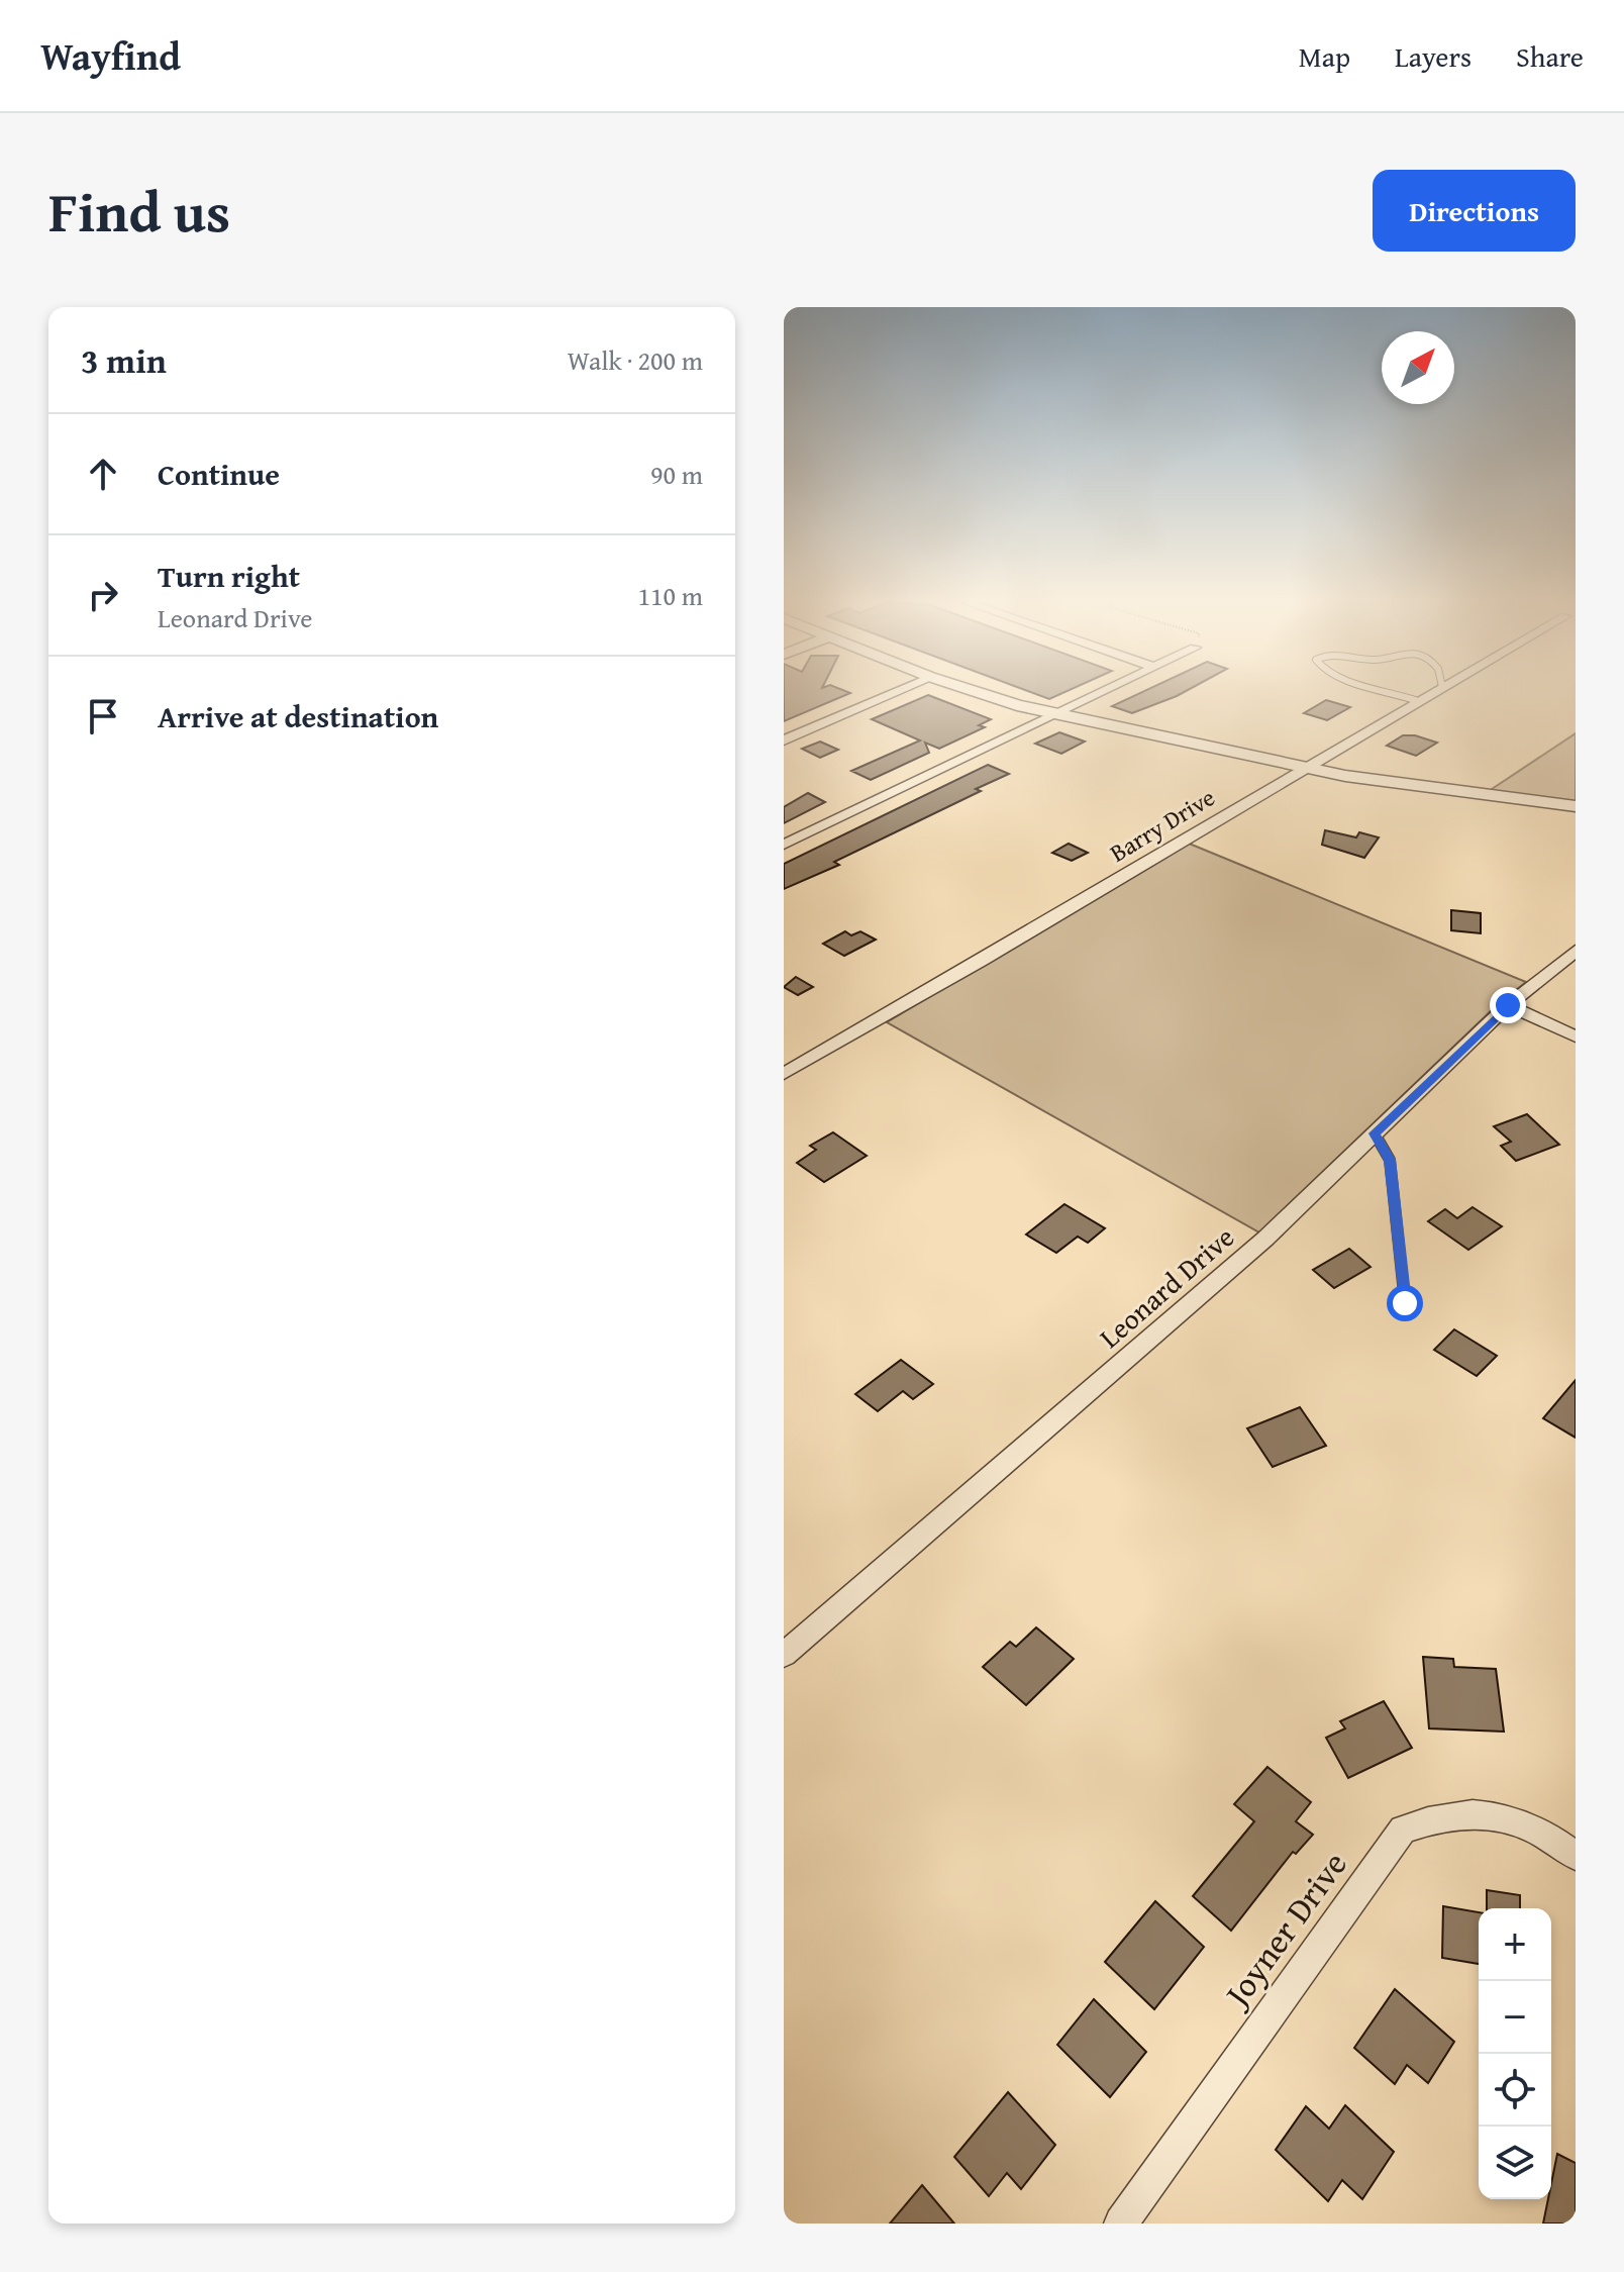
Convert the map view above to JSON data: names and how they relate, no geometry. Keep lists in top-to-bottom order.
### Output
{
  "streets": {
    "street": ["Barry Drive", "Leonard Drive", "Joyner Drive"]
  },
  "north": "top right",
  "page": {
    "header": "Wayfind",
    "nav": ["Map", "Layers", "Share"],
    "title": "Find us",
    "buttons": "Directions",
    "heading": ["3 min", "Walk · 200 m"],
    "list": [
      ["Continue", "90 m"],
      ["Turn right", "Leonard Drive", "110 m"],
      "Arrive at destination"
    ],
    "map_buttons": ["+", "−"]
  }
}
